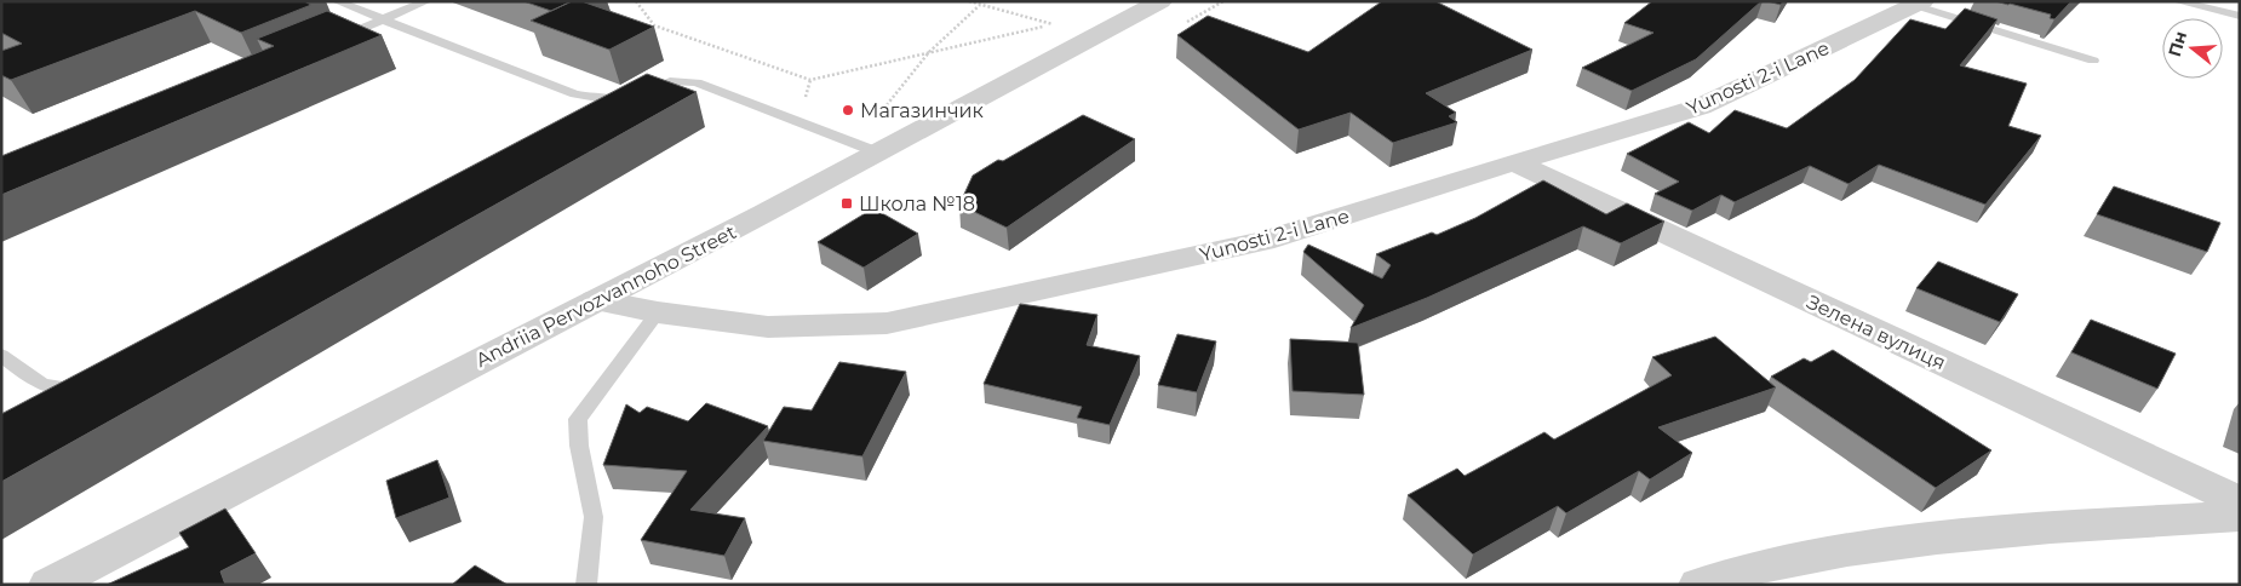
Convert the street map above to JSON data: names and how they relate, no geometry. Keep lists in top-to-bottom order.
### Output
{
  "streets": {
    "street": ["Yunosti 2-i Lane", "Andriia Pervozvannoho Street", "Зелена вулиця"]
  },
  "crossings": [
    ["Yunosti 2-i Lane", "Andriia Pervozvannoho Street"],
    ["Yunosti 2-i Lane", "Зелена вулиця"]
  ],
  "places": {
    "other": ["Магазинчик"],
    "transit": ["Школа №18"]
  },
  "north": "left"
}
